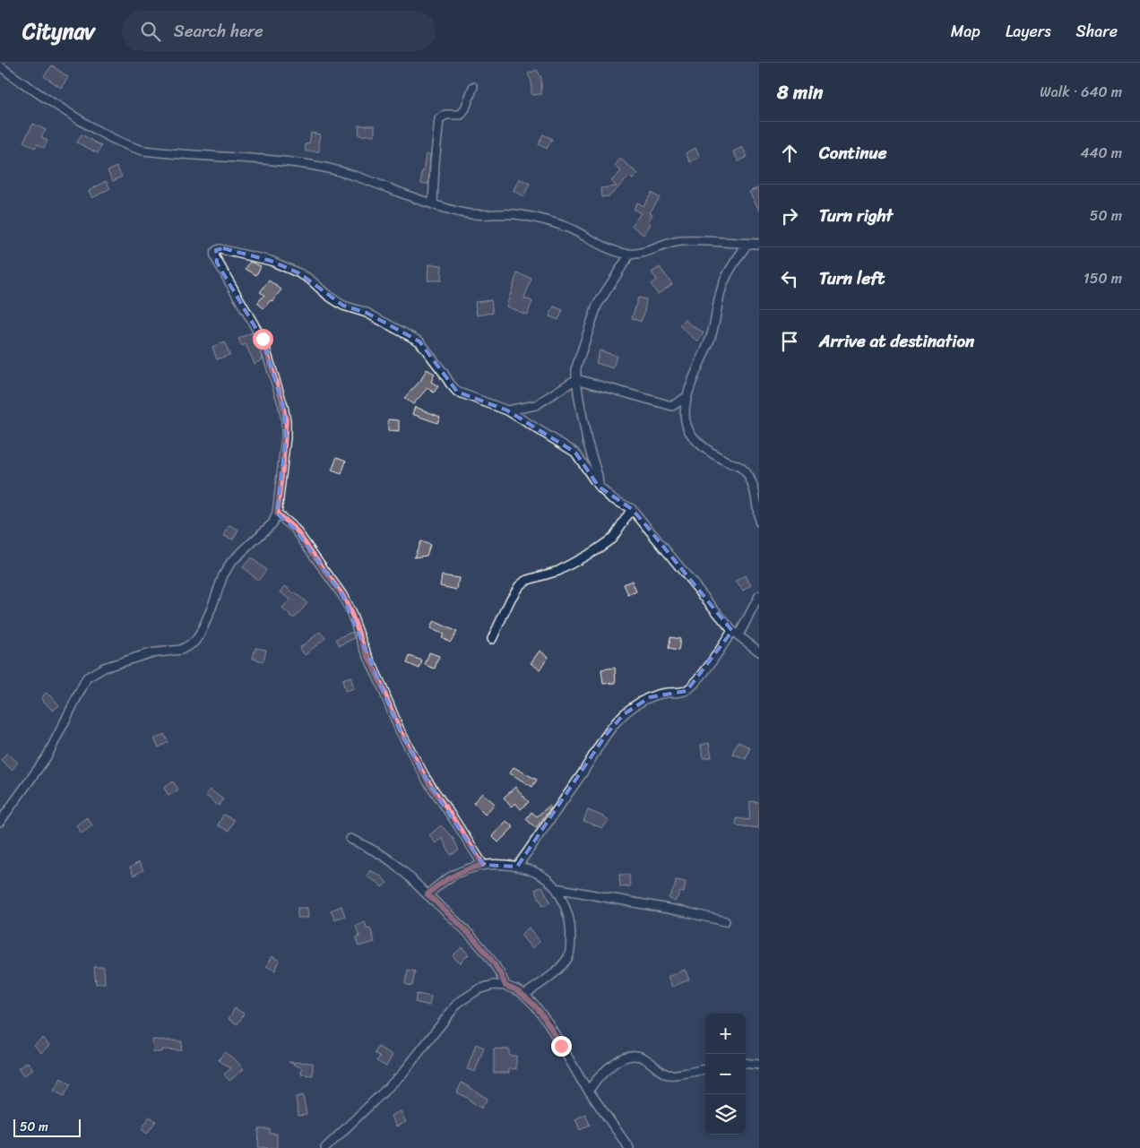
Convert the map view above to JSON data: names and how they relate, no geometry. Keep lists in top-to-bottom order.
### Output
{
  "scale_bar": "50 m",
  "page": {
    "header": "Citynav",
    "search": "Search here",
    "nav": ["Map", "Layers", "Share"],
    "heading": ["8 min", "Walk · 640 m"],
    "list": [
      ["Continue", "440 m"],
      ["Turn right", "50 m"],
      ["Turn left", "150 m"],
      "Arrive at destination"
    ],
    "map_buttons": ["+", "−"],
    "scale": "50 m"
  }
}
